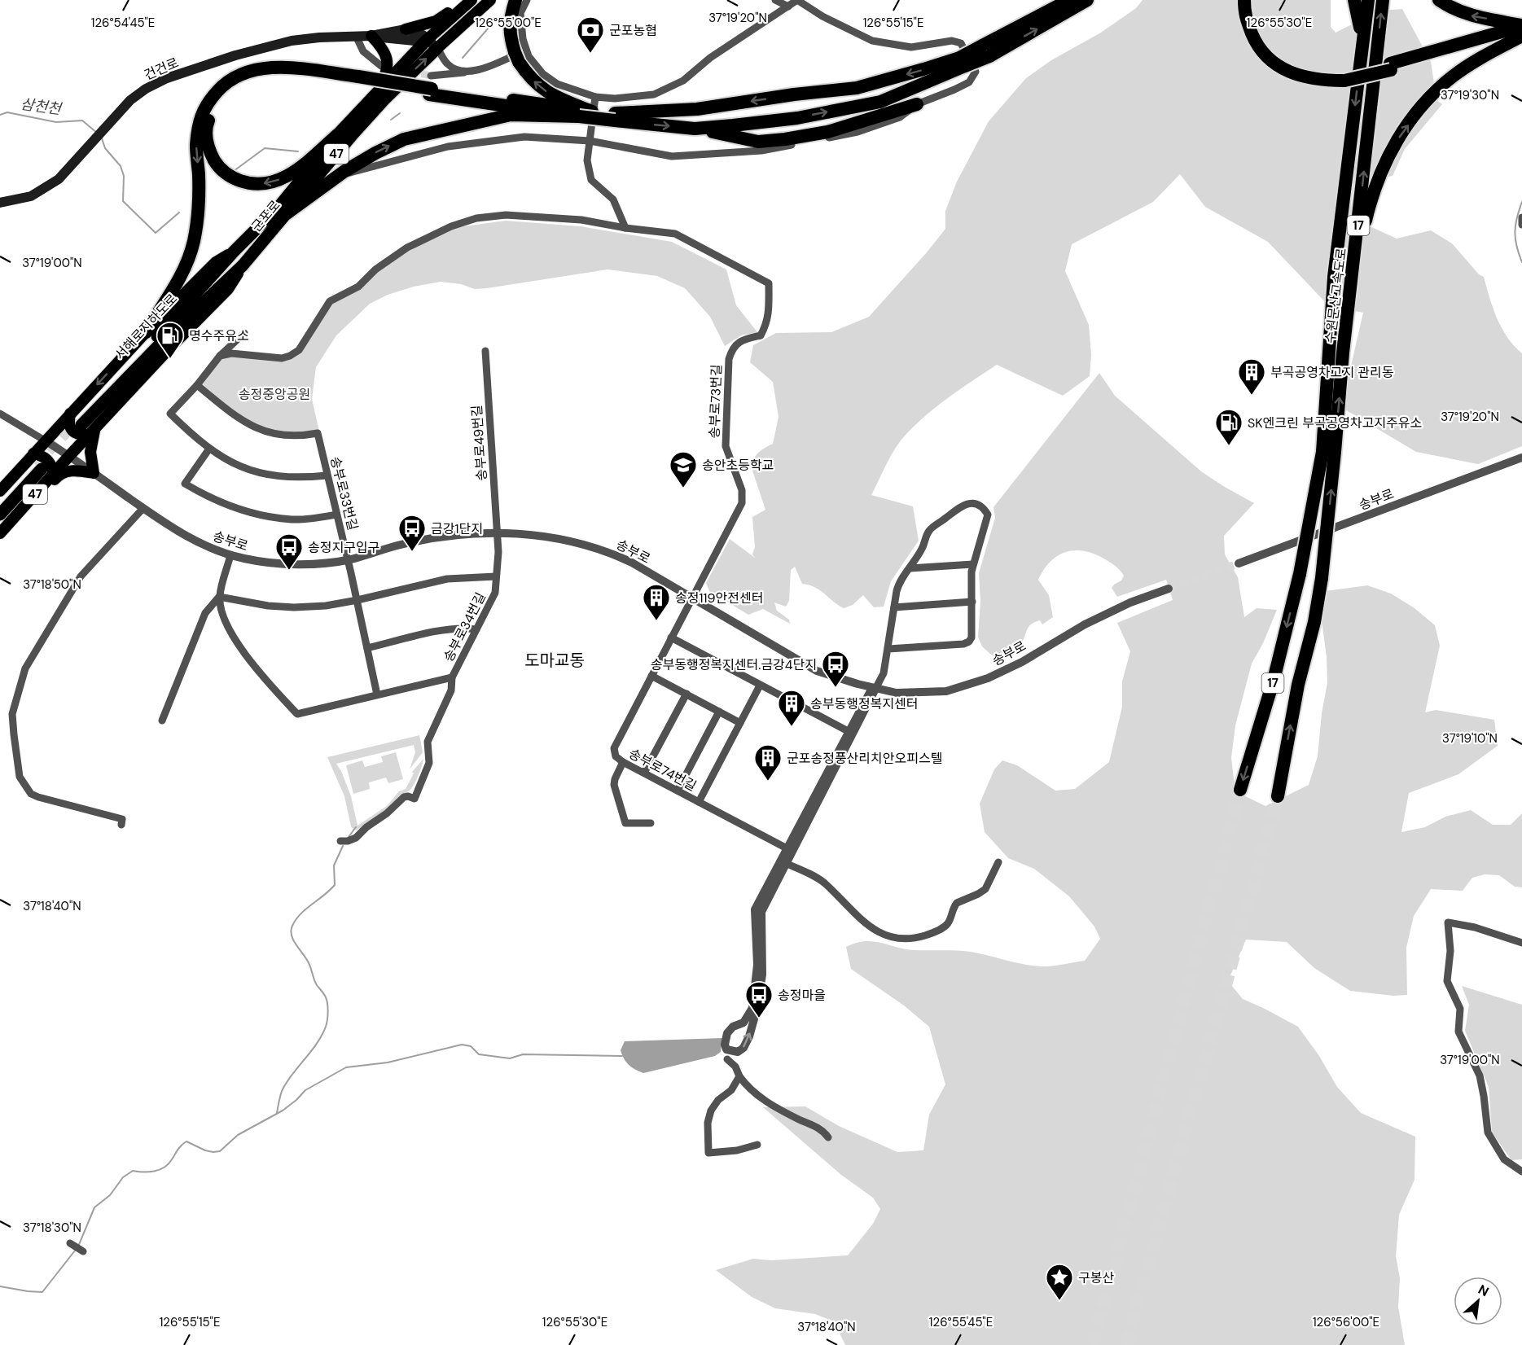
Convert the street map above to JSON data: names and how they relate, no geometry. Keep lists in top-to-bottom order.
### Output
{
  "streets": {
    "highway": [
      "47",
      "군포로",
      "17",
      "수원문산고속도로",
      "서해로지하도로"
    ],
    "main road": ["건건로"],
    "street": [
      "송부로73번길",
      "송부로49번길",
      "송부로33번길",
      "송부로",
      "송부로34번길",
      "송부로74번길"
    ]
  },
  "crossings": [
    ["건건로", "군포로"],
    ["47", "군포로"],
    ["47", "송부로"],
    ["군포로", "서해로지하도로"],
    ["군포로", "송부로"],
    ["송부로73번길", "송부로"],
    ["송부로73번길", "송부로74번길"],
    ["송부로49번길", "송부로"],
    ["송부로49번길", "송부로34번길"],
    ["송부로33번길", "송부로"],
    ["송부로33번길", "송부로34번길"],
    ["송부로", "송부로34번길"],
    ["송부로", "송부로74번길"]
  ],
  "districts": ["도마교동"],
  "water": ["삼천천"],
  "parks": ["송정중앙공원"],
  "places": {
    "bank": ["군포농협"],
    "fuel station": ["명수주유소", "SK엔크린 부곡공영차고지주유소"],
    "building": [
      "부곡공영차고지 관리동",
      "송정119안전센터",
      "송부동행정복지센터",
      "군포송정풍산리치안오피스텔"
    ],
    "school or university": ["송안초등학교"],
    "bus stop": [
      "금강1단지",
      "송정지구입구",
      "송부동행정복지센터.금강4단지",
      "송정마을"
    ],
    "place": ["구봉산"]
  },
  "north": "top right",
  "coordinates": [
    "37°19'20\"N",
    "126°54'45\"E",
    "126°55'00\"E",
    "126°55'15\"E",
    "126°55'30\"E",
    "37°19'30\"N",
    "37°19'00\"N",
    "37°18'50\"N",
    "37°19'10\"N",
    "37°18'40\"N",
    "37°18'30\"N",
    "126°55'45\"E",
    "126°56'00\"E"
  ]
}
